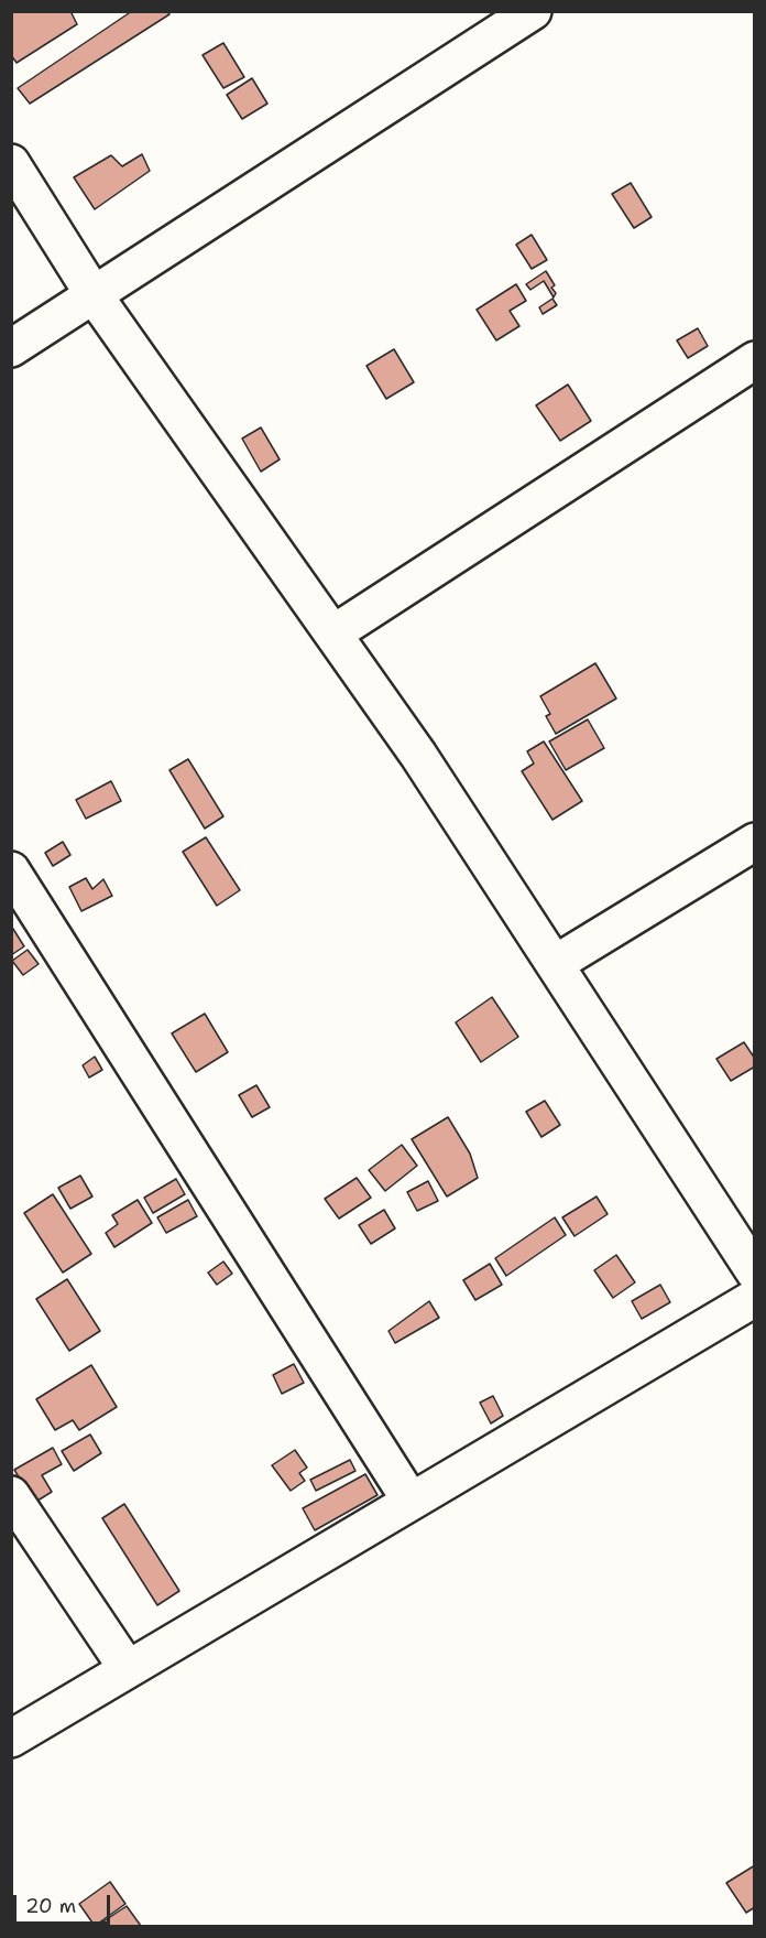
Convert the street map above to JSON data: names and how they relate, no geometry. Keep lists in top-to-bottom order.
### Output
{
  "scale_bar": "20 m"
}
